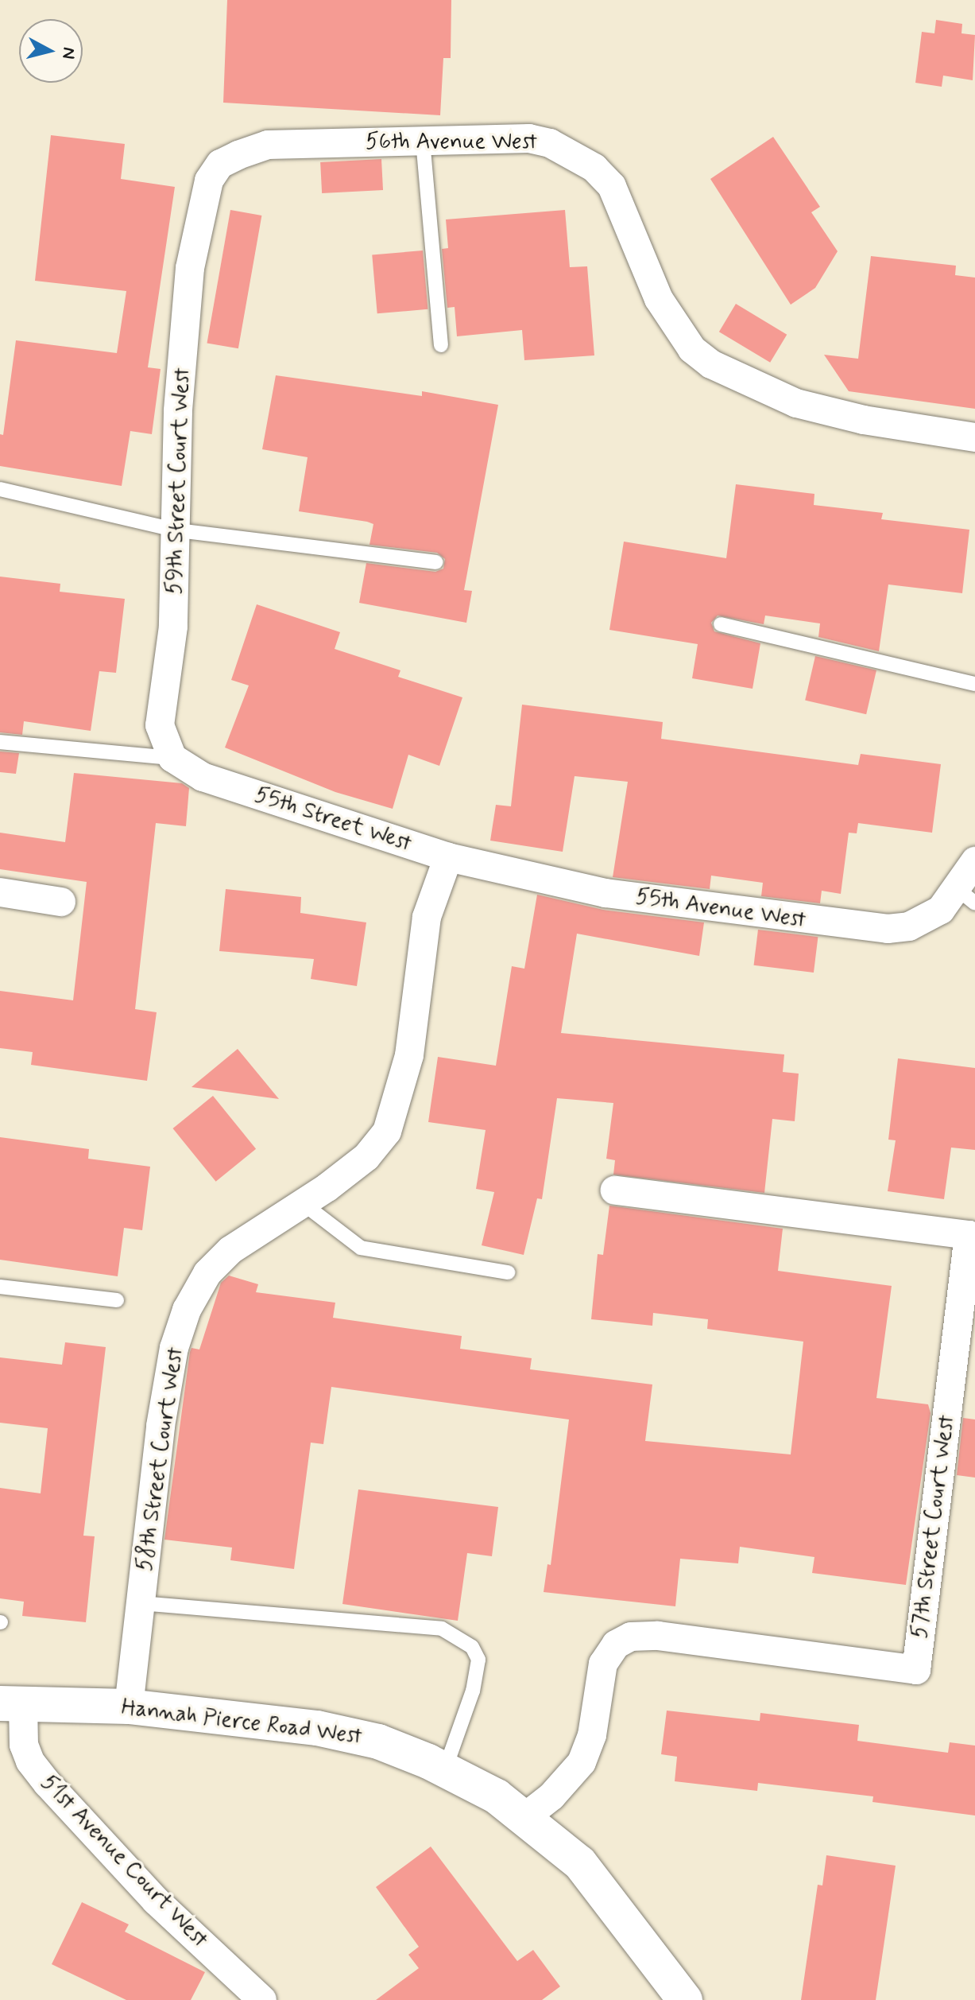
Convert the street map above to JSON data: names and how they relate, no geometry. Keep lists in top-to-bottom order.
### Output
{
  "streets": {
    "street": [
      "56th Avenue West",
      "59th Street Court West",
      "55th Street West",
      "55th Avenue West",
      "58th Street Court West",
      "57th Street Court West",
      "Hannah Pierce Road West",
      "51st Avenue Court West"
    ]
  },
  "crossings": [
    ["56th Avenue West", "59th Street Court West"],
    ["59th Street Court West", "55th Street West"],
    ["55th Street West", "55th Avenue West"],
    ["55th Street West", "58th Street Court West"],
    ["58th Street Court West", "Hannah Pierce Road West"],
    ["57th Street Court West", "Hannah Pierce Road West"],
    ["Hannah Pierce Road West", "51st Avenue Court West"]
  ],
  "north": "right"
}
